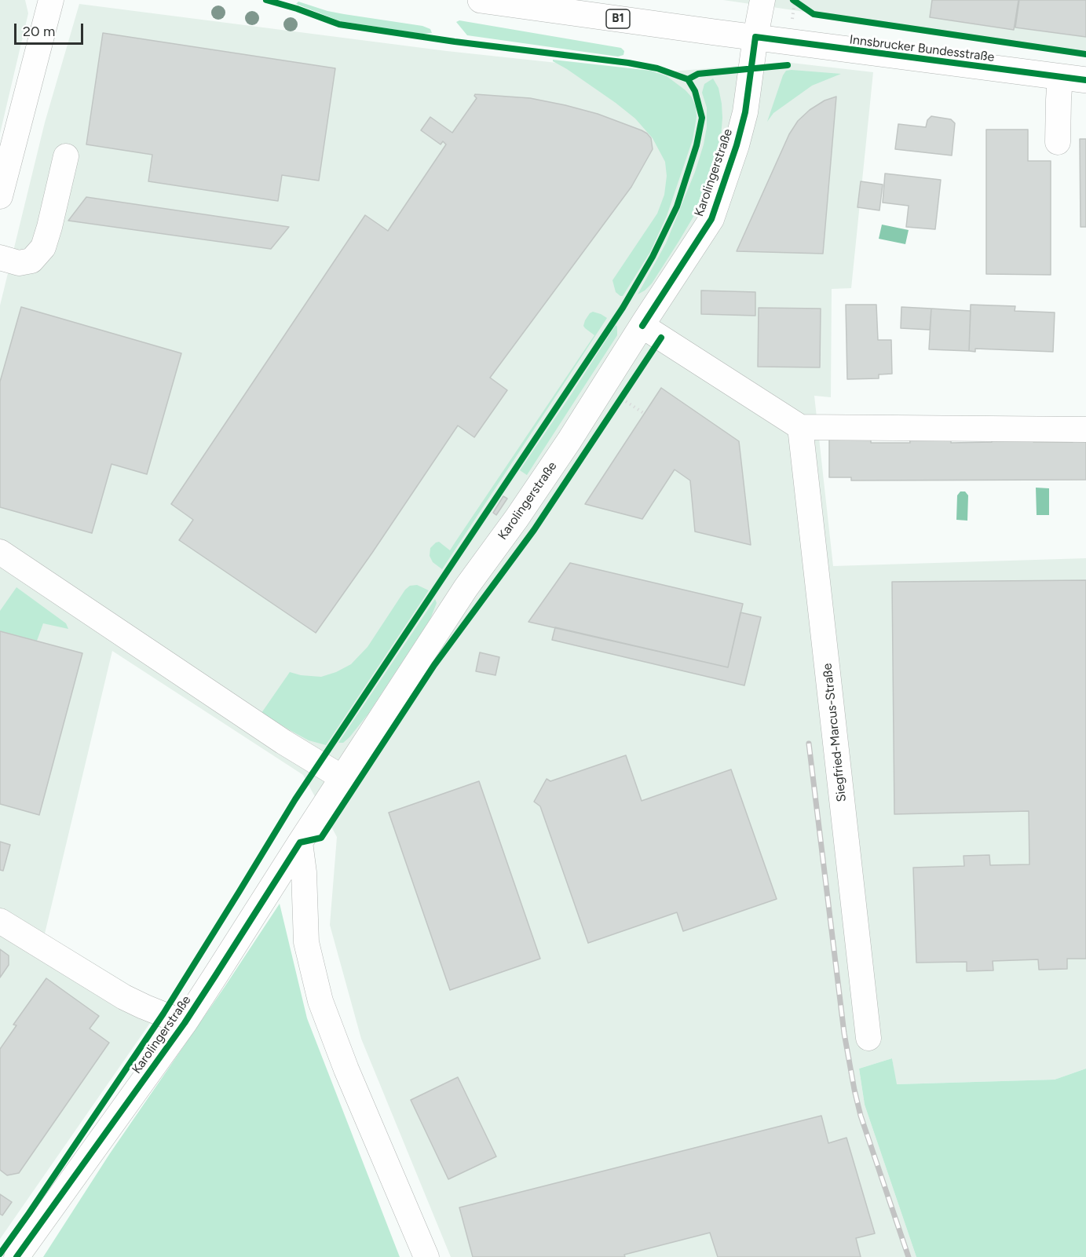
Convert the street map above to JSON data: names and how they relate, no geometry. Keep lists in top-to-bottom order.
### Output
{
  "streets": {
    "main road": ["B1", "Innsbrucker Bundesstraße"],
    "street": ["Karolingerstraße", "Siegfried-Marcus-Straße"]
  },
  "crossings": [
    ["Innsbrucker Bundesstraße", "Karolingerstraße"]
  ],
  "scale_bar": "20 m"
}
